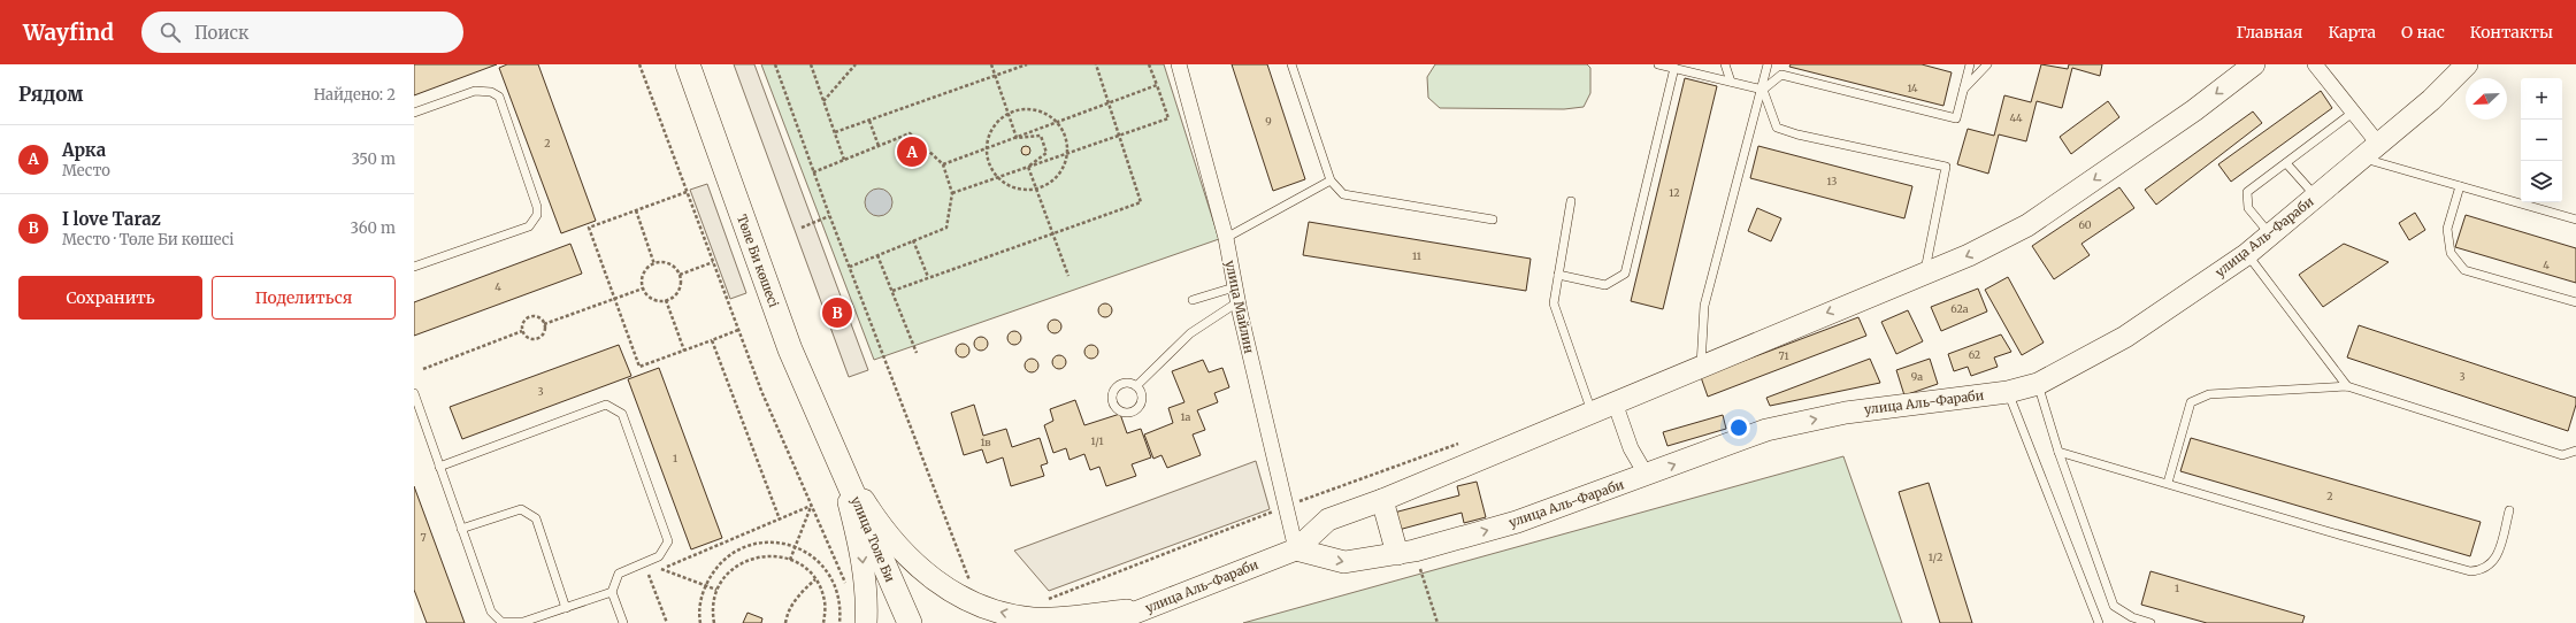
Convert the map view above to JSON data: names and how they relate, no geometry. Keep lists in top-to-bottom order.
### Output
{
  "streets": {
    "main road": ["улица Аль-Фараби", "Төле Би көшесі", "улица Толе Би"],
    "street": ["улица Майлин"]
  },
  "crossings": [
    ["улица Аль-Фараби", "улица Майлин"],
    ["Төле Би көшесі", "улица Толе Би"]
  ],
  "house_numbers": [
    "14",
    "44",
    "9",
    "2",
    "13",
    "12",
    "60",
    "11",
    "4",
    "4",
    "62а",
    "62",
    "71",
    "9а",
    "3",
    "3",
    "1а",
    "1/1",
    "1в",
    "1",
    "2",
    "7",
    "1/2",
    "1"
  ],
  "north": "bottom left",
  "page": {
    "header": "Wayfind",
    "search": "Поиск",
    "nav": [
      "Главная",
      "Карта",
      "О нас",
      "Контакты"
    ],
    "heading": ["Рядом", "Найдено: 2"],
    "map_buttons": ["+", "−"],
    "list": [
      {
        "mark": "A",
        "name": "Арка",
        "note": "Место",
        "value": "350 m"
      },
      {
        "mark": "B",
        "name": "I love Taraz",
        "note": "Место · Төле Би көшесі",
        "value": "360 m"
      }
    ],
    "pins": ["A", "B"],
    "buttons": ["Сохранить", "Поделиться"]
  }
}
